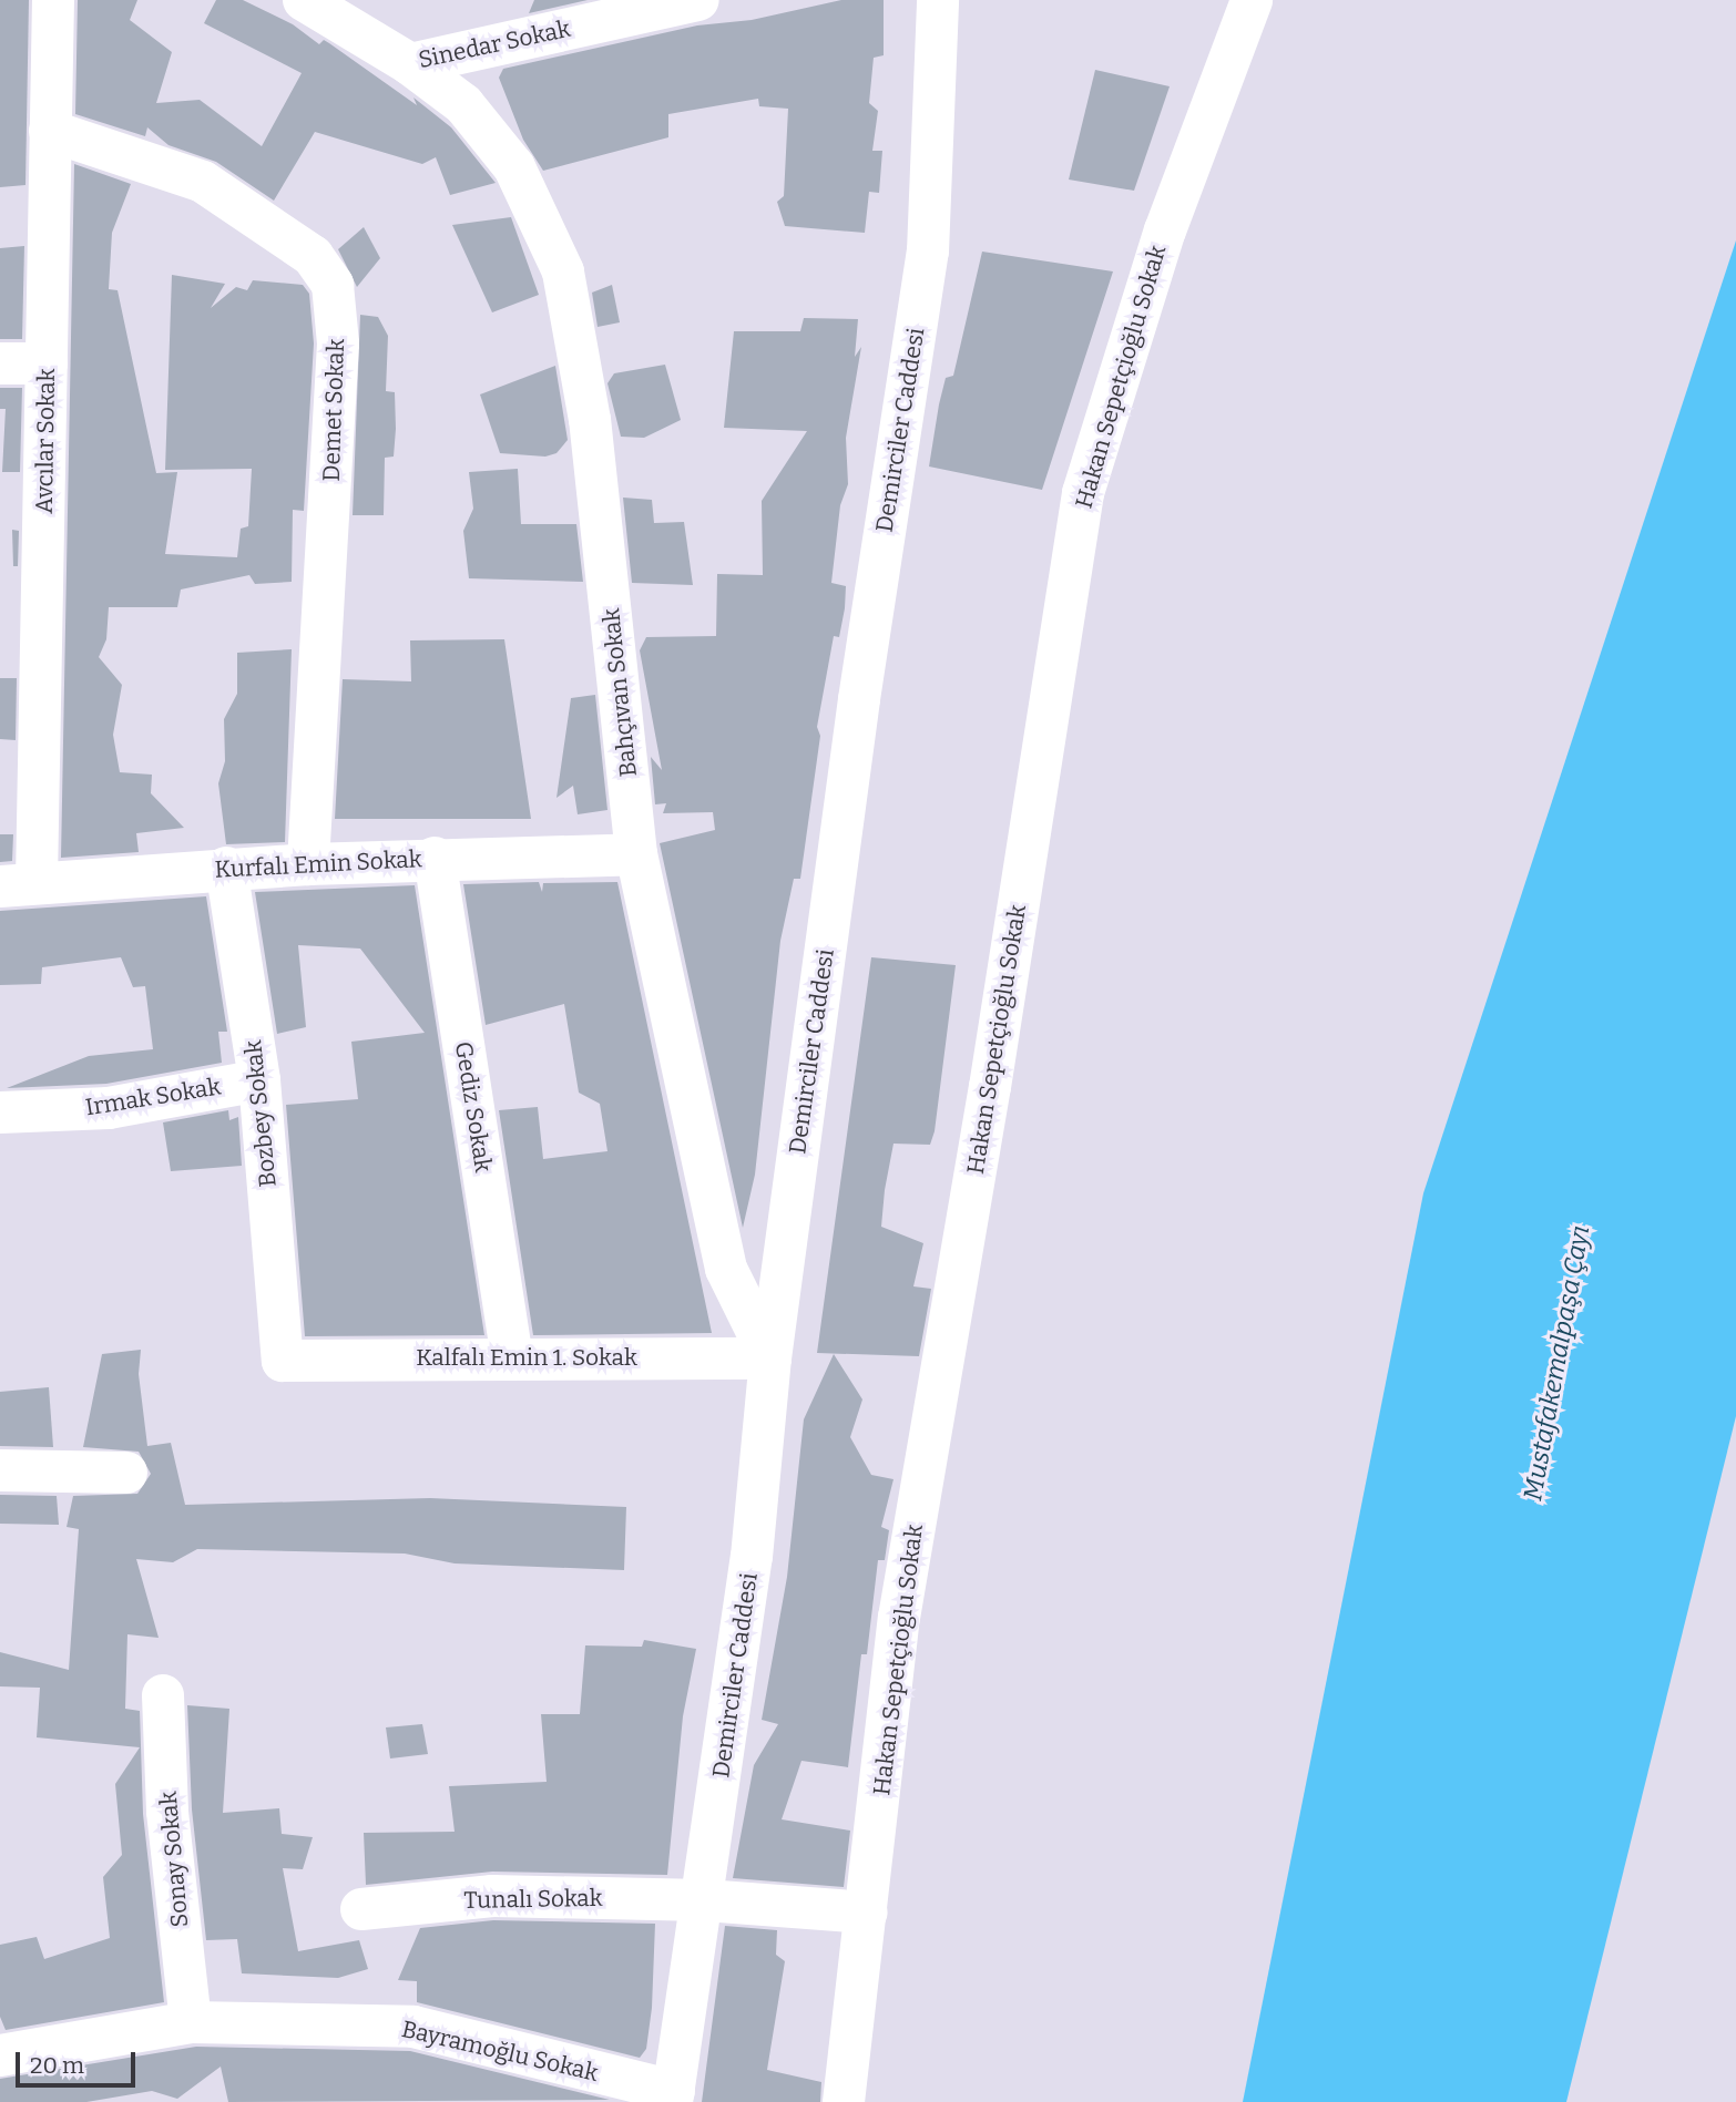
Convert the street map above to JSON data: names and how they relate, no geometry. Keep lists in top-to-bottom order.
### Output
{
  "streets": {
    "street": [
      "Sinedar Sokak",
      "Hakan Sepetçioğlu Sokak",
      "Demet Sokak",
      "Demirciler Caddesi",
      "Avcılar Sokak",
      "Bahçıvan Sokak",
      "Kurfalı Emin Sokak",
      "Irmak Sokak",
      "Gediz Sokak",
      "Bozbey Sokak",
      "Kalfalı Emin 1. Sokak",
      "Sonay Sokak",
      "Tunalı Sokak",
      "Bayramoğlu Sokak"
    ]
  },
  "crossings": [
    ["Sinedar Sokak", "Bahçıvan Sokak"],
    ["Hakan Sepetçioğlu Sokak", "Tunalı Sokak"],
    ["Demet Sokak", "Avcılar Sokak"],
    ["Demet Sokak", "Kurfalı Emin Sokak"],
    ["Demirciler Caddesi", "Bahçıvan Sokak"],
    ["Demirciler Caddesi", "Kalfalı Emin 1. Sokak"],
    ["Demirciler Caddesi", "Tunalı Sokak"],
    ["Demirciler Caddesi", "Bayramoğlu Sokak"],
    ["Avcılar Sokak", "Kurfalı Emin Sokak"],
    ["Bahçıvan Sokak", "Kurfalı Emin Sokak"],
    ["Bahçıvan Sokak", "Kalfalı Emin 1. Sokak"],
    ["Kurfalı Emin Sokak", "Gediz Sokak"],
    ["Kurfalı Emin Sokak", "Bozbey Sokak"],
    ["Irmak Sokak", "Bozbey Sokak"],
    ["Gediz Sokak", "Kalfalı Emin 1. Sokak"],
    ["Bozbey Sokak", "Kalfalı Emin 1. Sokak"],
    ["Sonay Sokak", "Bayramoğlu Sokak"]
  ],
  "water": ["Mustafakemalpaşa Çayı"],
  "scale_bar": "20 m"
}
